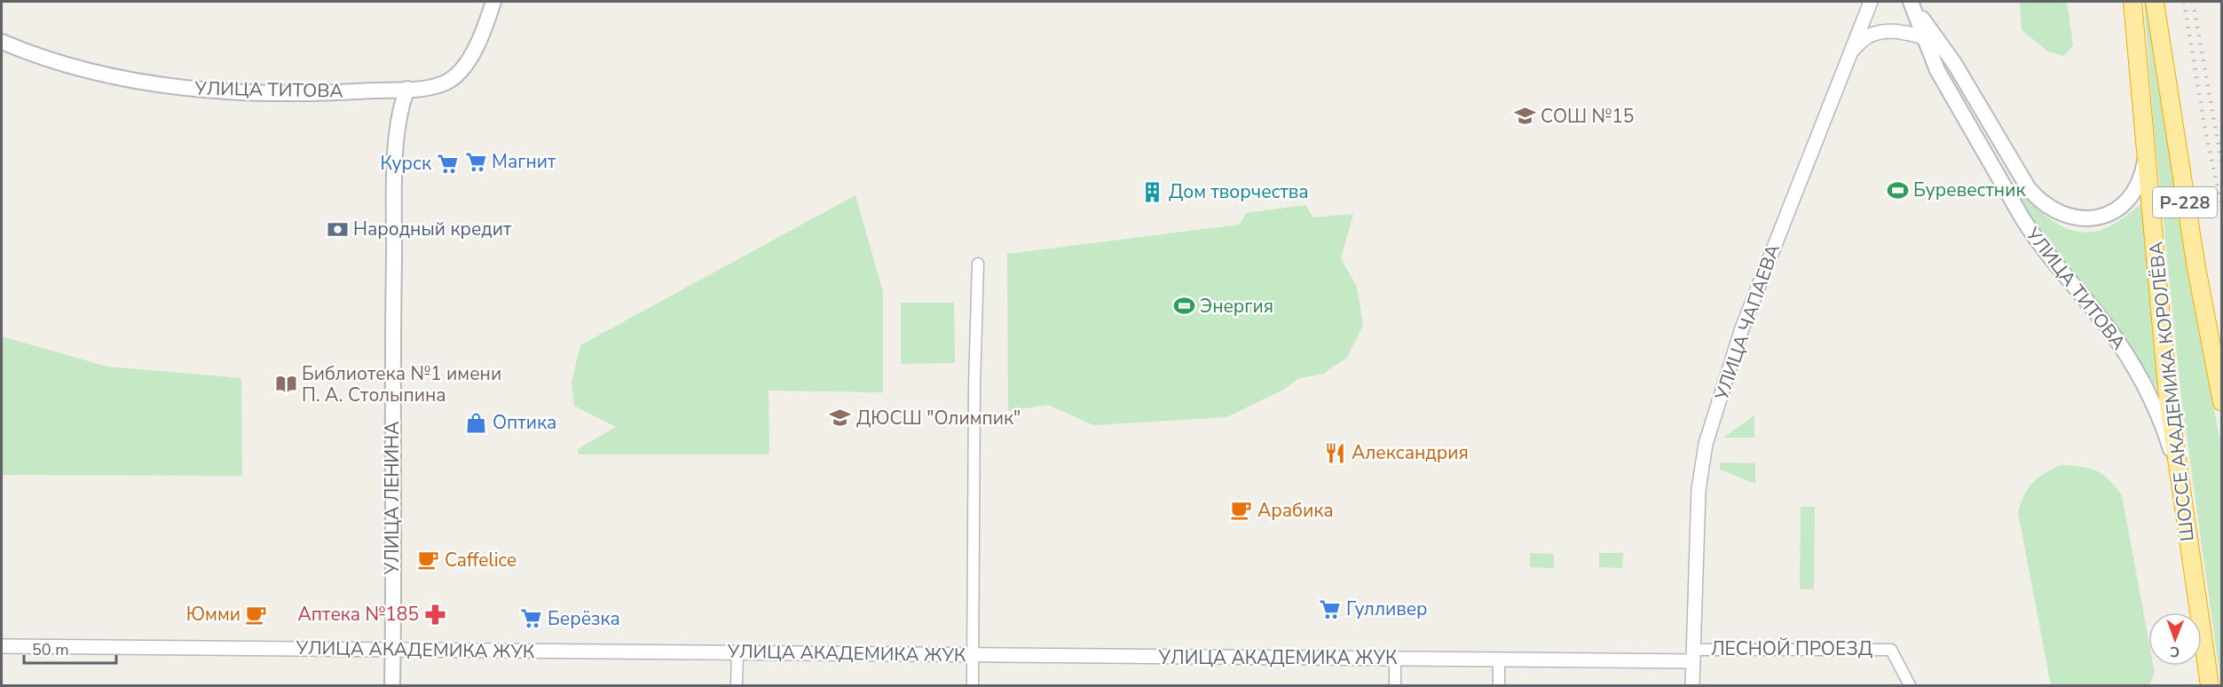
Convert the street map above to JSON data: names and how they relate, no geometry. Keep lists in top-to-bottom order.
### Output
{
  "streets": {
    "highway": ["Р-228", "ШОССЕ АКАДЕМИКА КОРОЛЁВА"],
    "main road": ["УЛИЦА ТИТОВА", "УЛИЦА ЛЕНИНА"],
    "street": ["УЛИЦА ЧАПАЕВА", "ЛЕСНОЙ ПРОЕЗД", "УЛИЦА АКАДЕМИКА ЖУК"]
  },
  "crossings": [
    ["УЛИЦА ТИТОВА", "УЛИЦА ЧАПАЕВА"],
    ["УЛИЦА ТИТОВА", "ШОССЕ АКАДЕМИКА КОРОЛЁВА"],
    ["УЛИЦА ТИТОВА", "УЛИЦА ЛЕНИНА"],
    ["УЛИЦА ЧАПАЕВА", "ЛЕСНОЙ ПРОЕЗД"],
    ["УЛИЦА ЧАПАЕВА", "УЛИЦА АКАДЕМИКА ЖУК"],
    ["УЛИЦА ЛЕНИНА", "УЛИЦА АКАДЕМИКА ЖУК"],
    ["ЛЕСНОЙ ПРОЕЗД", "УЛИЦА АКАДЕМИКА ЖУК"]
  ],
  "places": {
    "school or university": ["СОШ №15", "ДЮСШ \"Олимпик\""],
    "supermarket": [
      "Магнит",
      "Курск",
      "Гулливер",
      "Берёзка"
    ],
    "sports": ["Буревестник", "Энергия"],
    "building": ["Дом творчества"],
    "bank": ["Народный кредит"],
    "library": ["Библиотека №1 имени П. А. Столыпина"],
    "shop": ["Оптика"],
    "restaurant": ["Александрия"],
    "cafe": ["Арабика", "Caffelice", "Юмми"],
    "pharmacy": ["Аптека №185"]
  },
  "scale_bar": "50 m",
  "north": "bottom"
}
